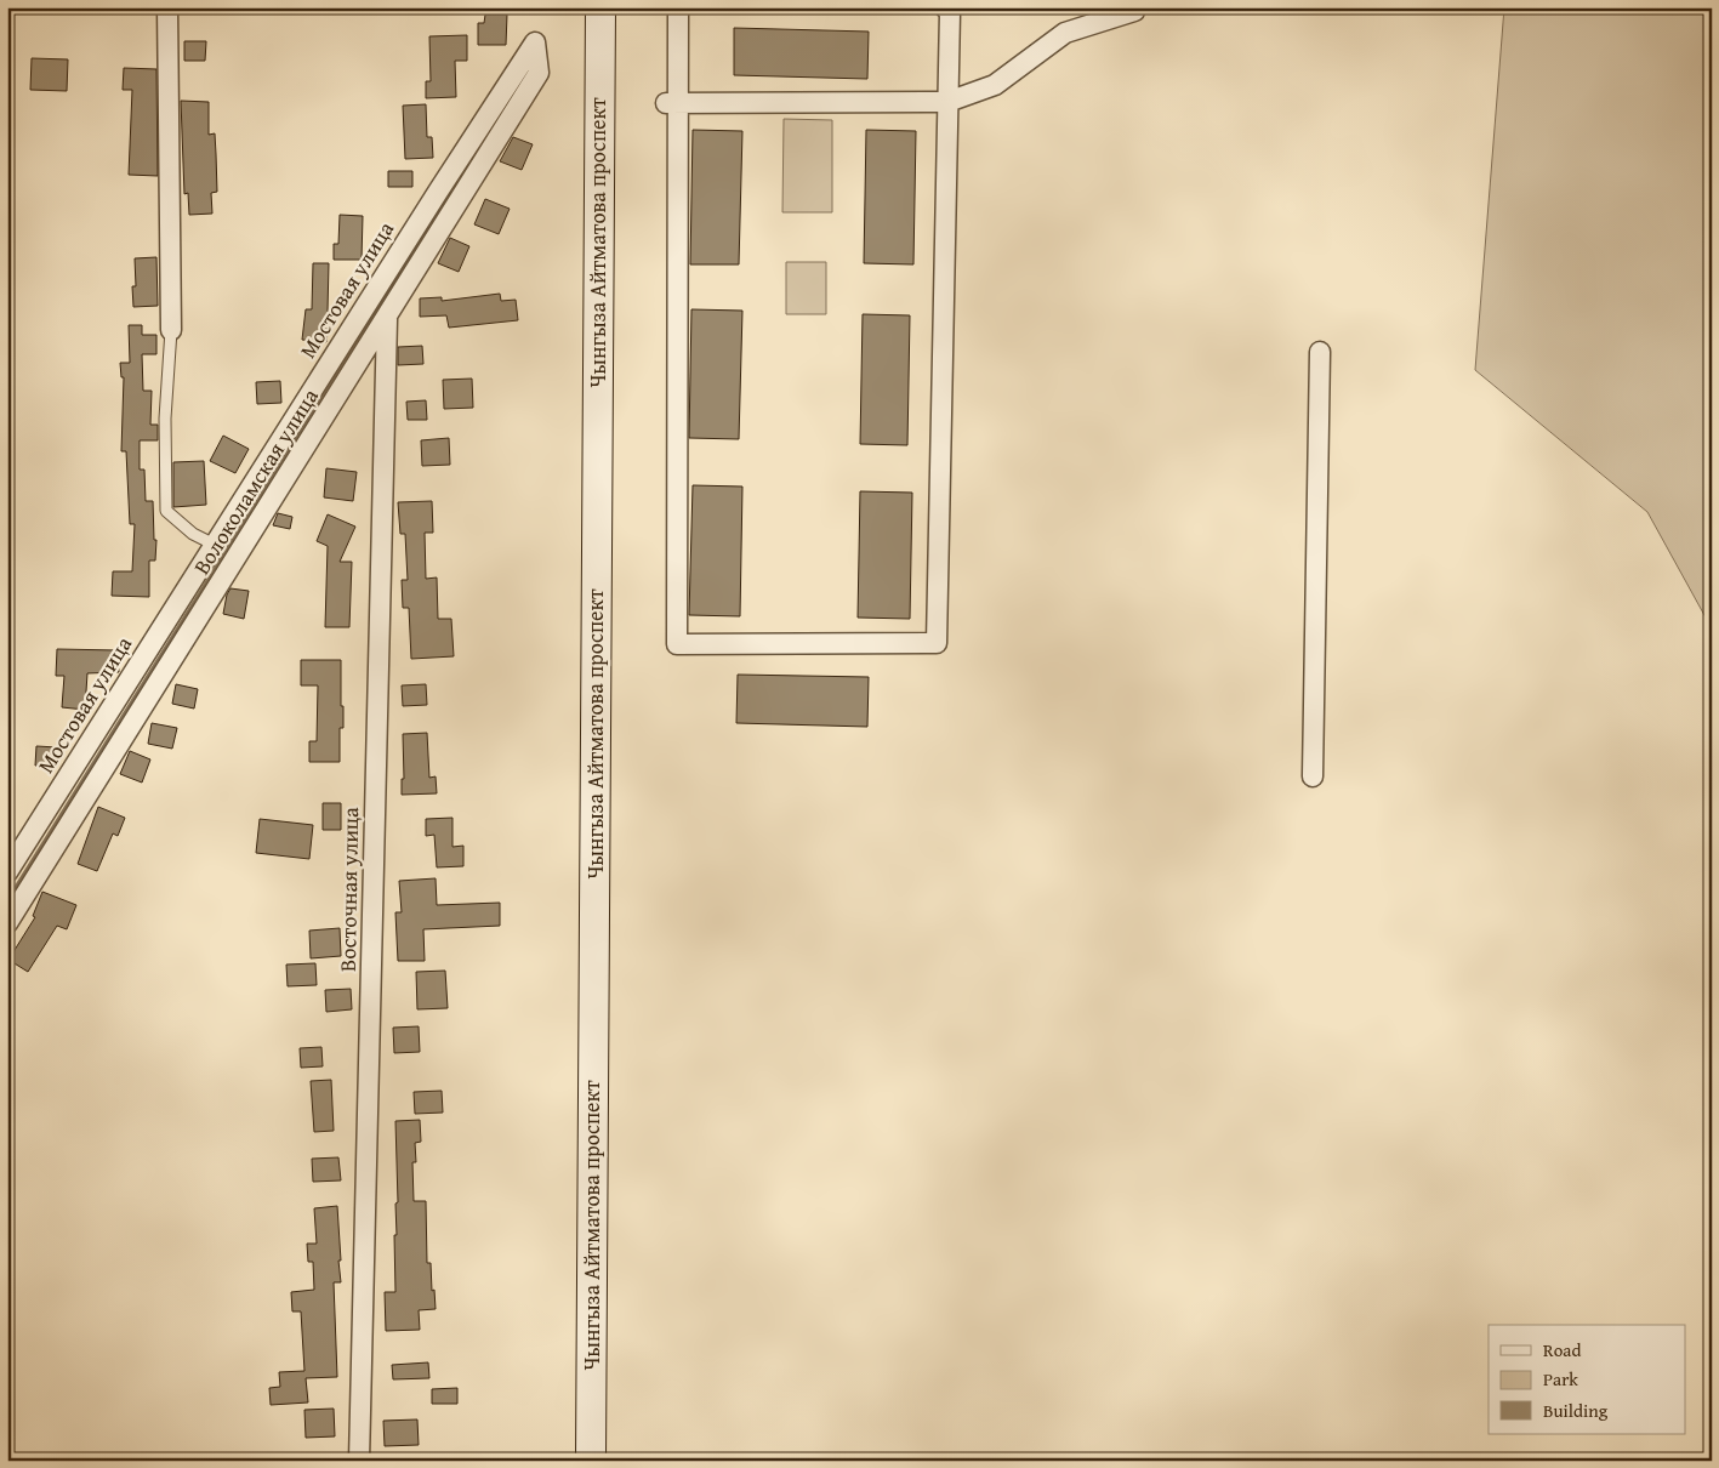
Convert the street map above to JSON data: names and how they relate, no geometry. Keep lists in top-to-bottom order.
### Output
{
  "streets": {
    "main road": ["Чынгыза Айтматова проспект"],
    "street": ["Мостовая улица", "Волоколамская улица", "Восточная улица"]
  },
  "crossings": [
    ["Мостовая улица", "Волоколамская улица"],
    ["Волоколамская улица", "Восточная улица"]
  ],
  "legend": ["Road", "Park", "Building"]
}
